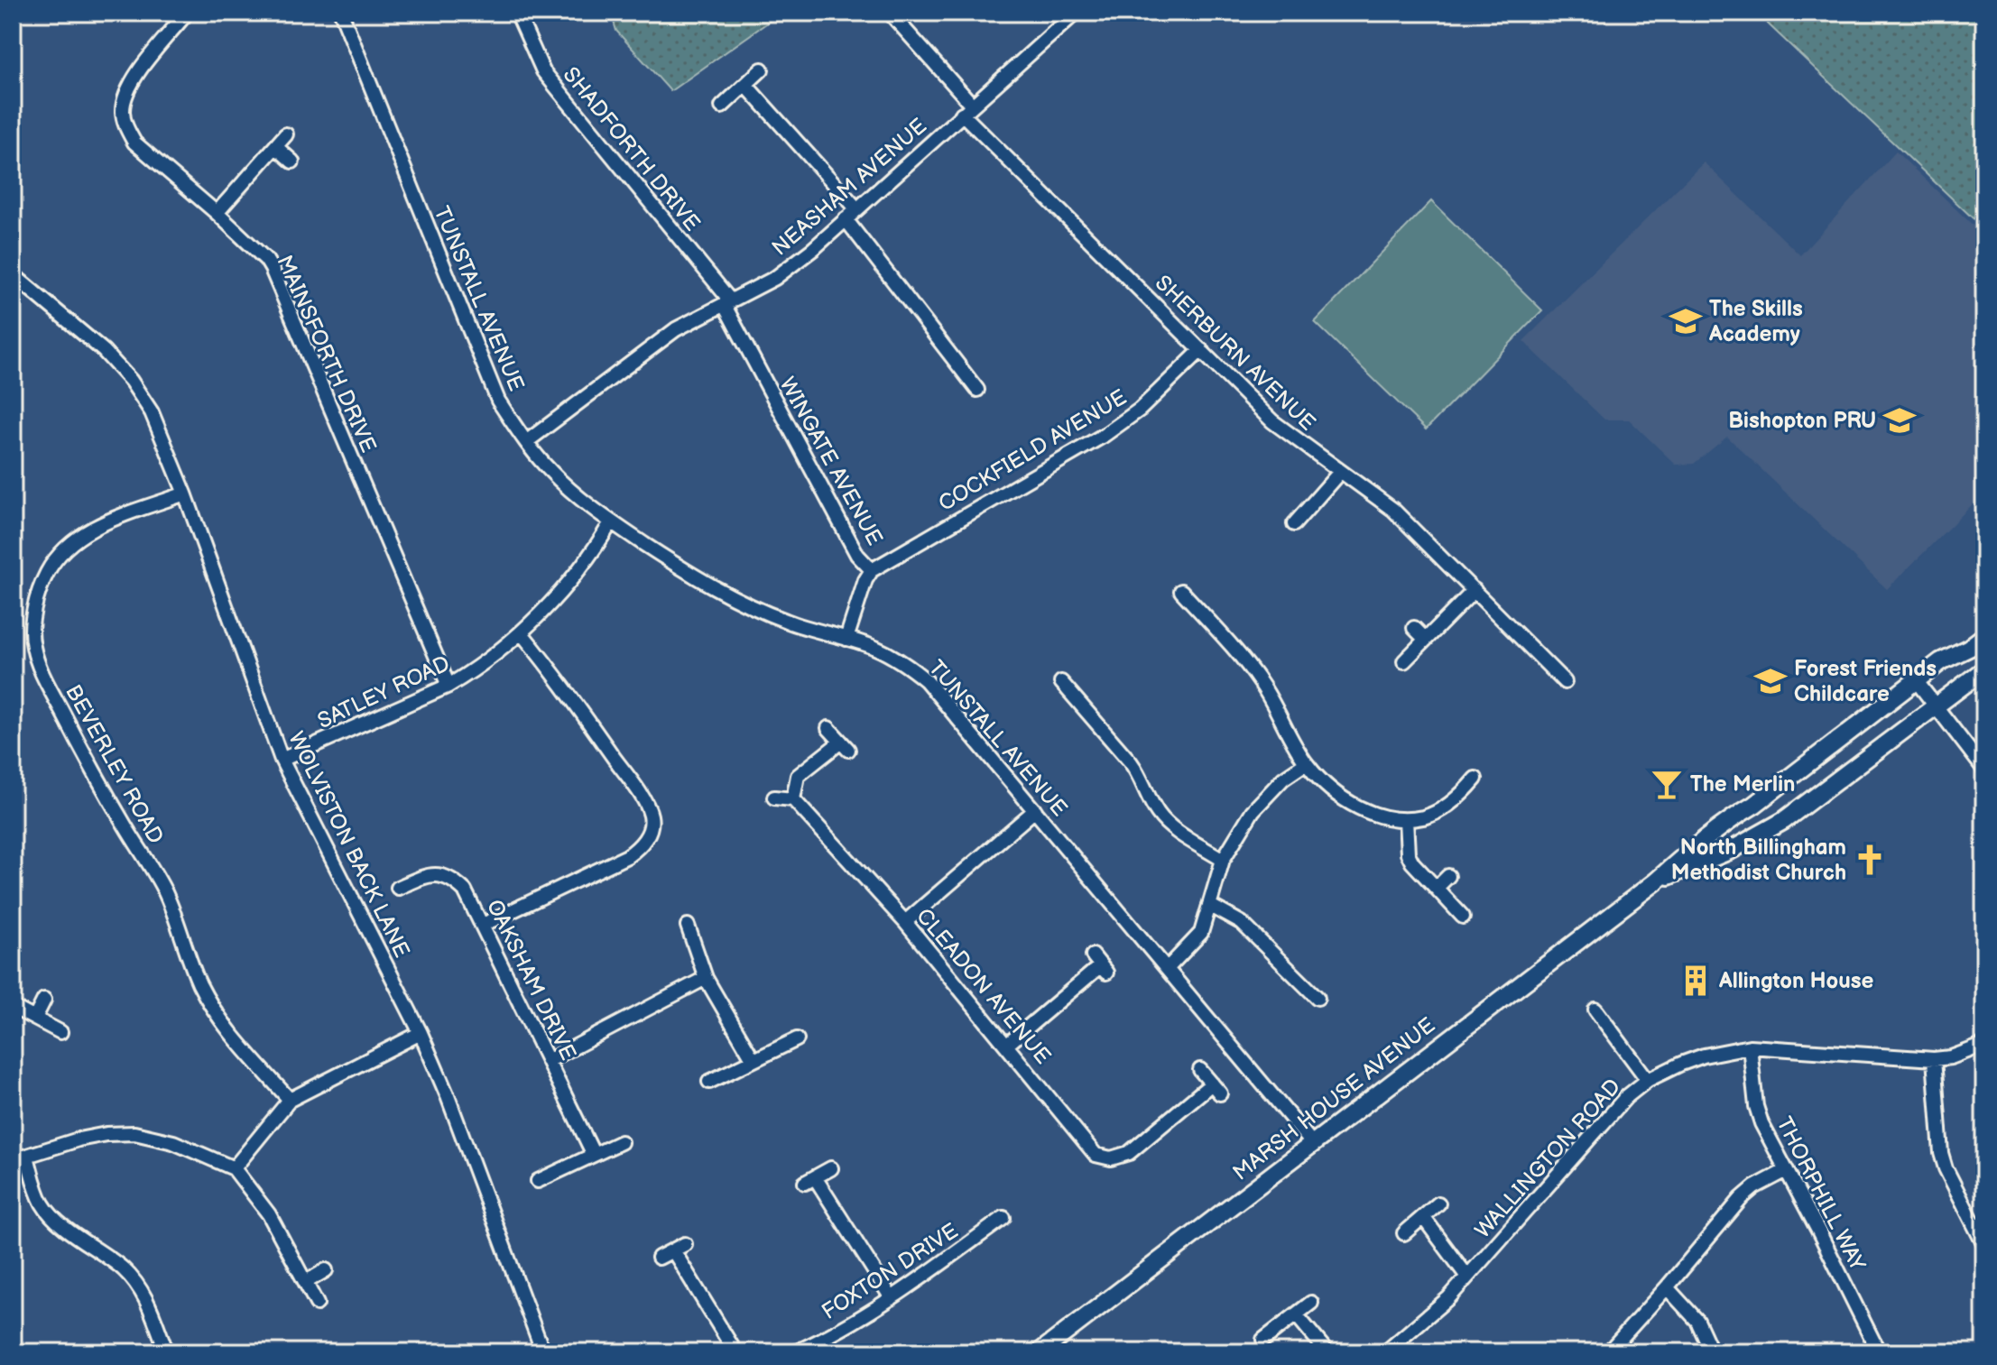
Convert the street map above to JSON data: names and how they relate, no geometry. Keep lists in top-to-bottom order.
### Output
{
  "streets": {
    "street": [
      "SHADFORTH DRIVE",
      "NEASHAM AVENUE",
      "TUNSTALL AVENUE",
      "SHERBURN AVENUE",
      "MAINSFORTH DRIVE",
      "COCKFIELD AVENUE",
      "WINGATE AVENUE",
      "SATLEY ROAD",
      "BEVERLEY ROAD",
      "WOLVISTON BACK LANE",
      "OAKSHAM DRIVE",
      "CLEADON AVENUE",
      "MARSH HOUSE AVENUE",
      "WALLINGTON ROAD",
      "THORPHILL WAY",
      "FOXTON DRIVE"
    ]
  },
  "crossings": [
    ["SHADFORTH DRIVE", "NEASHAM AVENUE"],
    ["SHADFORTH DRIVE", "WINGATE AVENUE"],
    ["NEASHAM AVENUE", "TUNSTALL AVENUE"],
    ["NEASHAM AVENUE", "SHERBURN AVENUE"],
    ["NEASHAM AVENUE", "WINGATE AVENUE"],
    ["TUNSTALL AVENUE", "WINGATE AVENUE"],
    ["TUNSTALL AVENUE", "SATLEY ROAD"],
    ["TUNSTALL AVENUE", "MARSH HOUSE AVENUE"],
    ["SHERBURN AVENUE", "COCKFIELD AVENUE"],
    ["MAINSFORTH DRIVE", "SATLEY ROAD"],
    ["COCKFIELD AVENUE", "WINGATE AVENUE"],
    ["SATLEY ROAD", "WOLVISTON BACK LANE"],
    ["BEVERLEY ROAD", "WOLVISTON BACK LANE"],
    ["WALLINGTON ROAD", "THORPHILL WAY"]
  ],
  "places": {
    "school or university": ["The Skills Academy", "Bishopton PRU", "Forest Friends Childcare"],
    "bar": ["The Merlin"],
    "church": ["North Billingham Methodist Church"],
    "building": ["Allington House"]
  }
}
